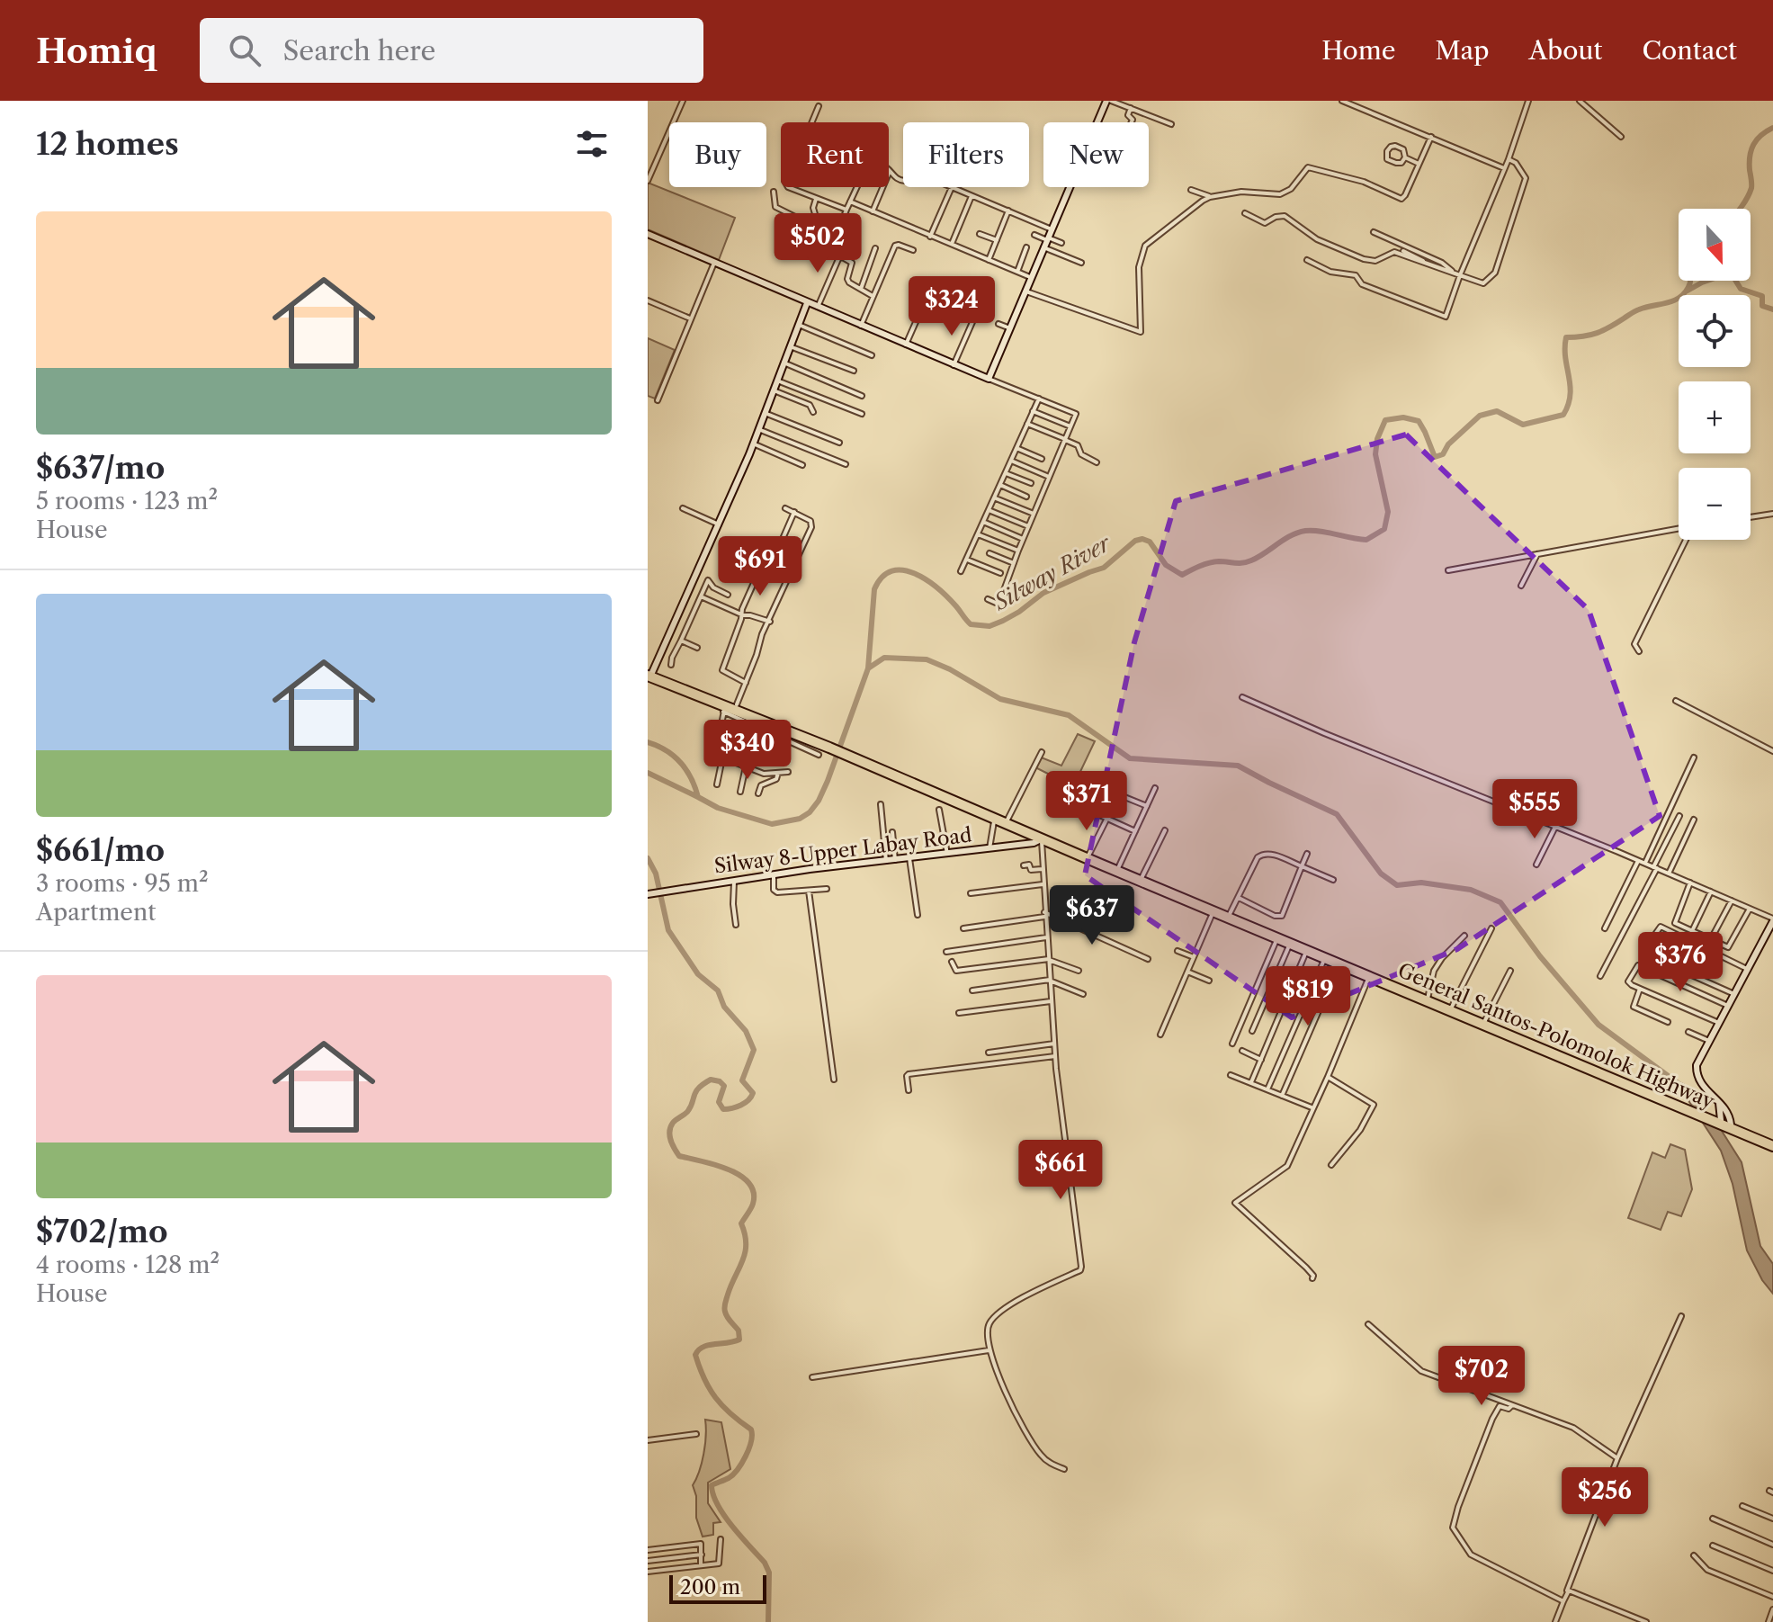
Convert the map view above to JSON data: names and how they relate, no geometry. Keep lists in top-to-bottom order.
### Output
{
  "streets": {
    "highway": ["General Santos-Polomolok Highway"],
    "street": ["Silway 8-Upper Labay Road"]
  },
  "water": ["Silway River"],
  "scale_bar": "200 m",
  "north": "bottom",
  "page": {
    "header": "Homiq",
    "search": "Search here",
    "nav": [
      "Home",
      "Map",
      "About",
      "Contact"
    ],
    "heading": "12 homes",
    "chip": [
      "Buy",
      "Rent",
      "Filters",
      "New"
    ],
    "list": [
      {
        "name": "$637/mo",
        "note": "5 rooms · 123 m² · House"
      },
      {
        "name": "$661/mo",
        "note": "3 rooms · 95 m² · Apartment"
      },
      {
        "name": "$702/mo",
        "note": "4 rooms · 128 m² · House"
      }
    ],
    "map_buttons": ["+", "−"],
    "price": [
      "$502",
      "$324",
      "$691",
      "$340",
      "$371",
      "$555",
      "$637",
      "$376",
      "$819",
      "$661",
      "$702",
      "$256"
    ],
    "scale": "200 m"
  }
}
